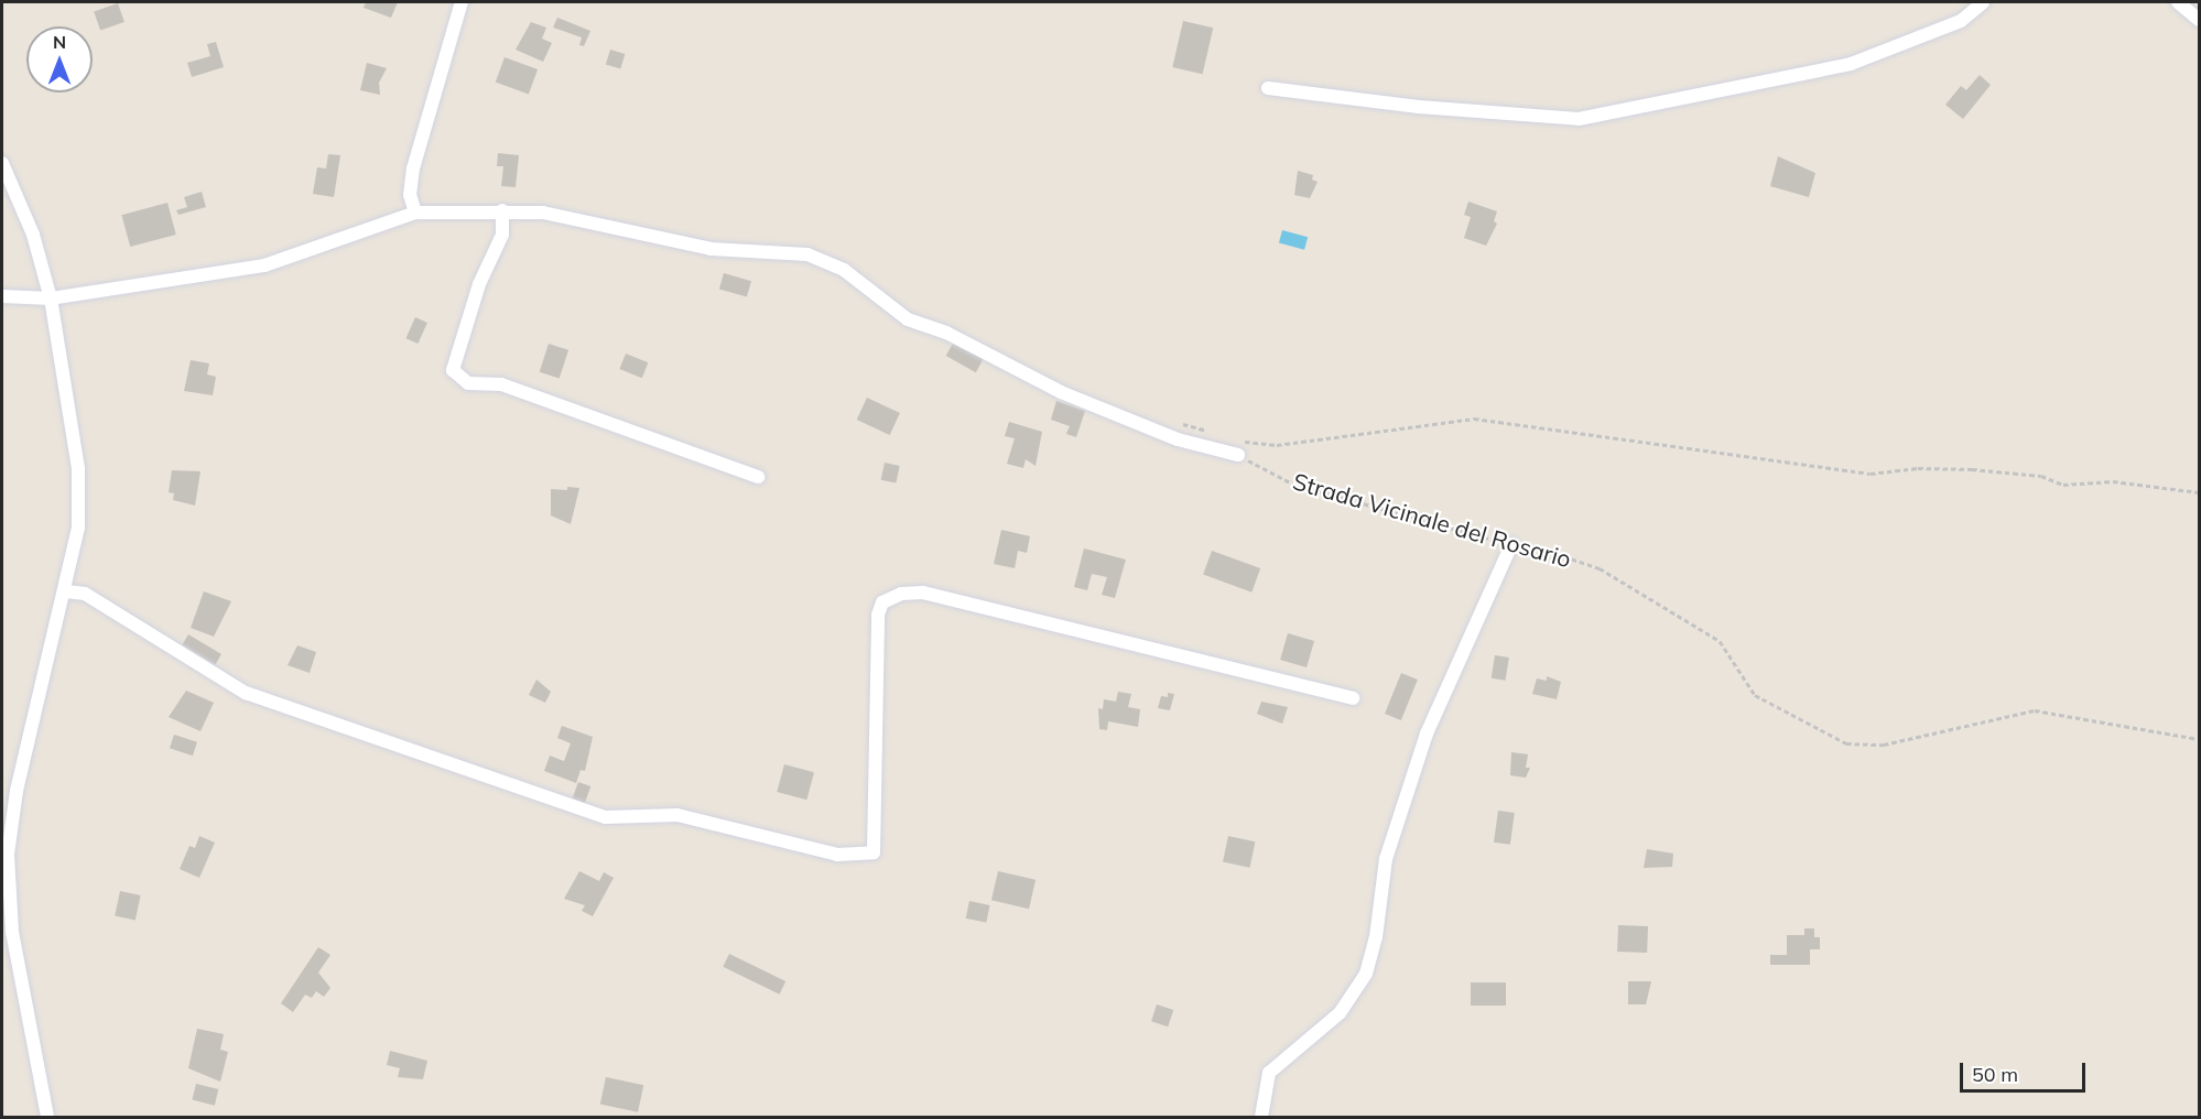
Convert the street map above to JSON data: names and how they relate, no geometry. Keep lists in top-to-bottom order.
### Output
{
  "streets": {
    "path": ["Strada Vicinale del Rosario"]
  },
  "scale_bar": "50 m",
  "north": "top"
}
